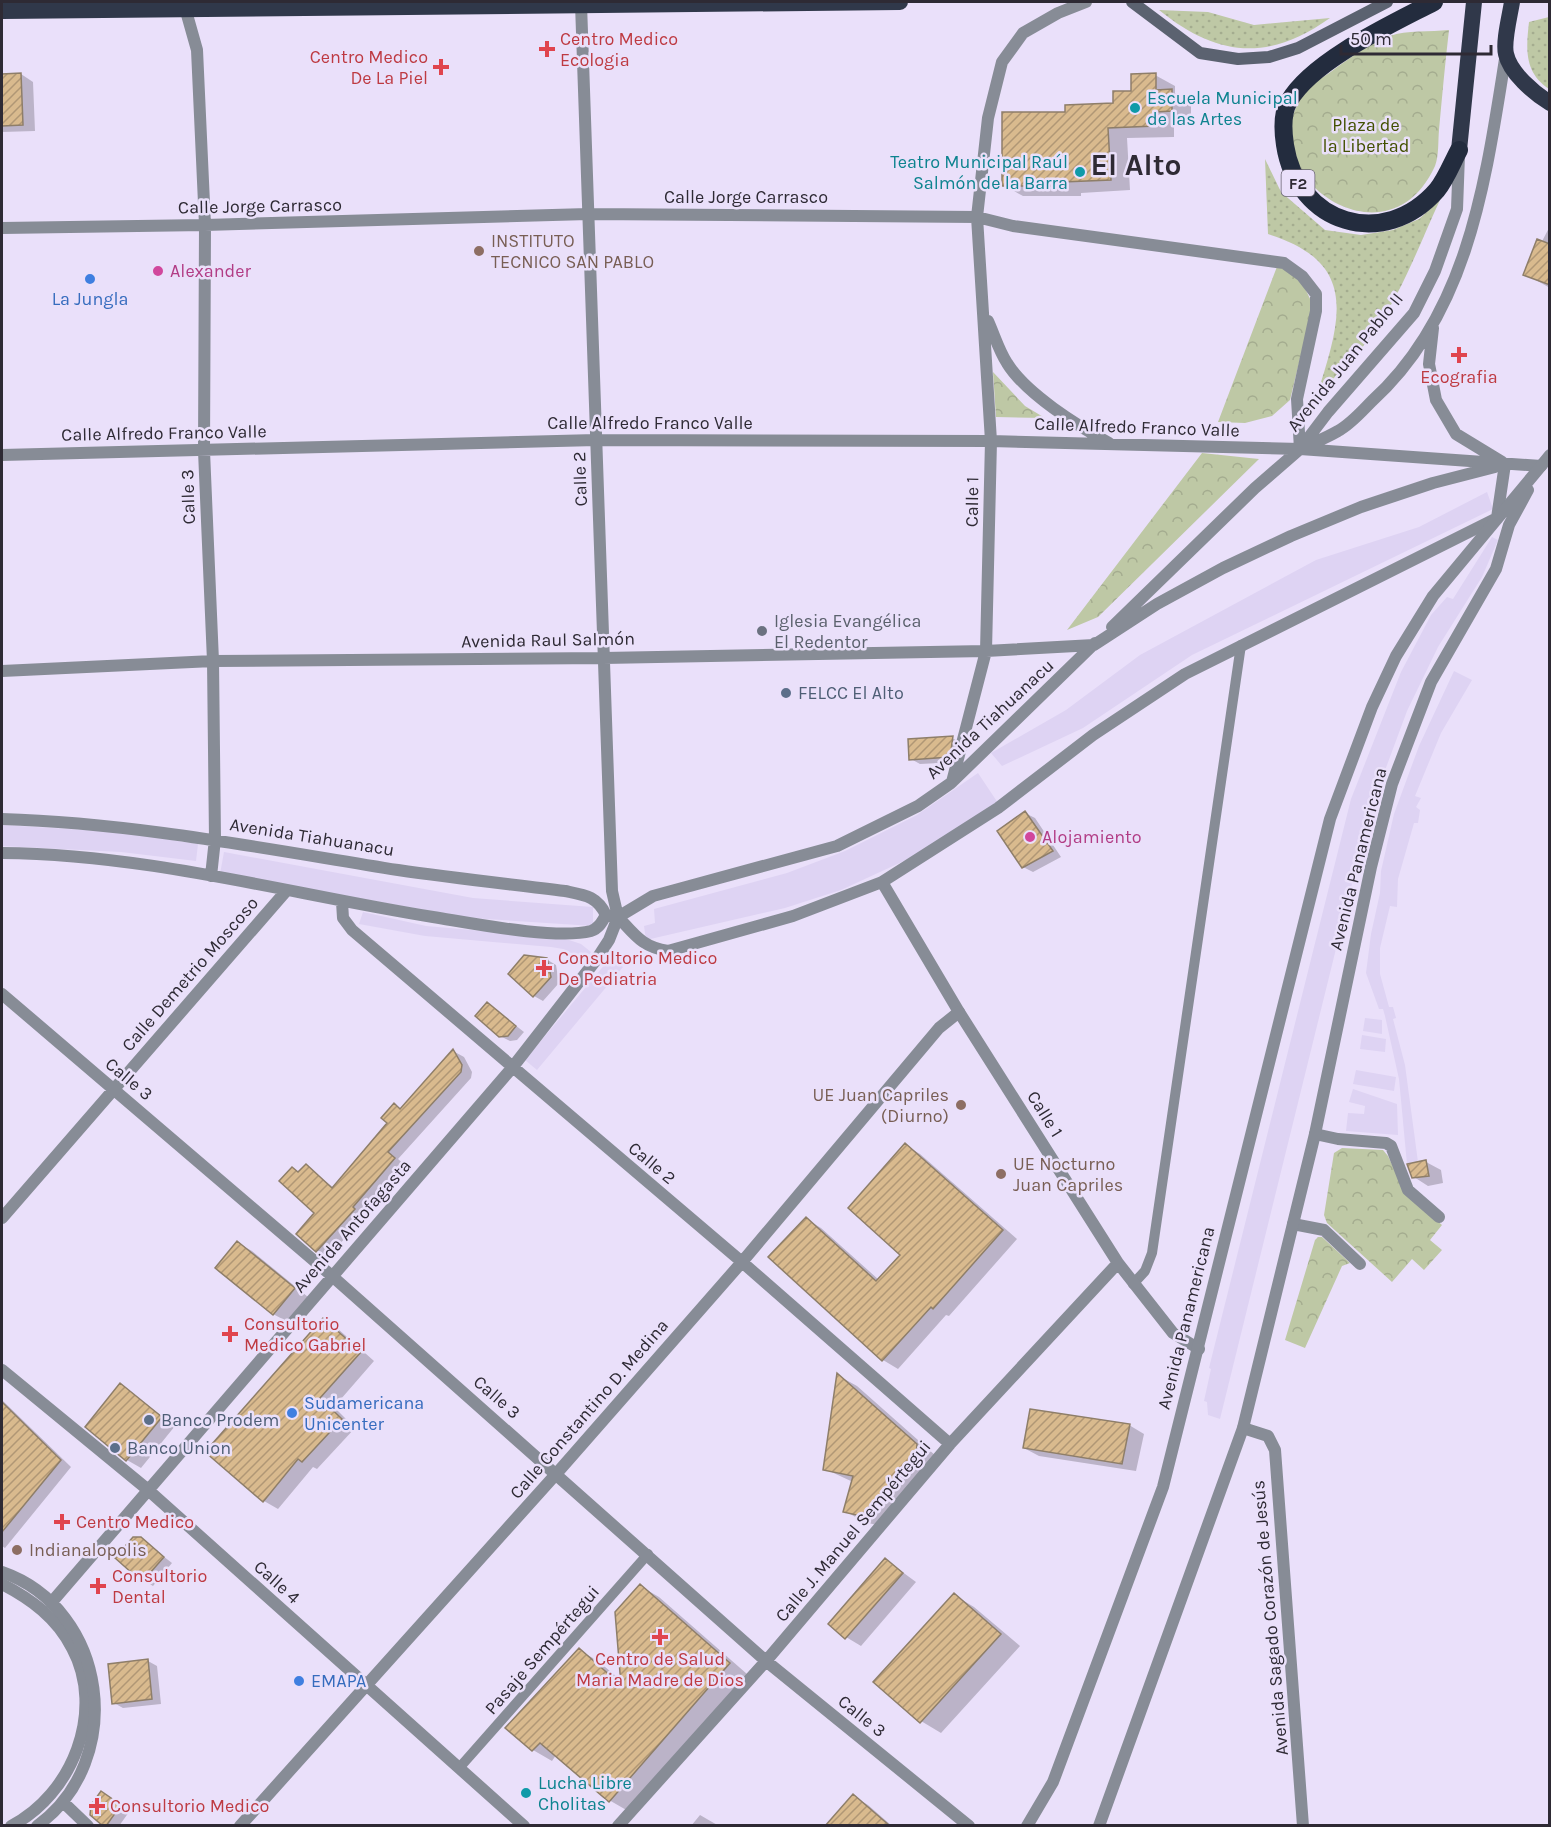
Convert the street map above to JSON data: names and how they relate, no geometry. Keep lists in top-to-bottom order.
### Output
{
  "streets": {
    "highway": ["F2", "Avenida Juan Pablo II"],
    "street": [
      "Calle Jorge Carrasco",
      "Calle Alfredo Franco Valle",
      "Calle 2",
      "Calle 3",
      "Calle 1",
      "Avenida Raul Salmón",
      "Avenida Tiahuanacu",
      "Avenida Panamericana",
      "Calle Demetrio Moscoso",
      "Avenida Antofagasta",
      "Calle Constantino D. Medina",
      "Calle J. Manuel Sempértegui",
      "Calle 4",
      "Avenida Sagado Corazón de Jesús"
    ],
    "lane": ["Pasaje Sempértegui"]
  },
  "crossings": [
    ["F2", "Avenida Juan Pablo II"],
    ["Calle Jorge Carrasco", "Avenida Juan Pablo II"],
    ["Calle Jorge Carrasco", "Calle Alfredo Franco Valle"],
    ["Calle Jorge Carrasco", "Calle 2"],
    ["Calle Jorge Carrasco", "Calle 3"],
    ["Calle Jorge Carrasco", "Calle 1"],
    ["Calle Jorge Carrasco", "Avenida Tiahuanacu"],
    ["Avenida Juan Pablo II", "Calle Alfredo Franco Valle"],
    ["Avenida Juan Pablo II", "Avenida Tiahuanacu"],
    ["Calle Alfredo Franco Valle", "Calle 2"],
    ["Calle Alfredo Franco Valle", "Calle 3"],
    ["Calle Alfredo Franco Valle", "Calle 1"],
    ["Calle Alfredo Franco Valle", "Avenida Tiahuanacu"],
    ["Calle Alfredo Franco Valle", "Avenida Panamericana"],
    ["Calle 2", "Avenida Raul Salmón"],
    ["Calle 2", "Avenida Tiahuanacu"],
    ["Calle 2", "Avenida Antofagasta"],
    ["Calle 2", "Calle Constantino D. Medina"],
    ["Calle 2", "Calle J. Manuel Sempértegui"],
    ["Calle 3", "Avenida Raul Salmón"],
    ["Calle 3", "Avenida Tiahuanacu"],
    ["Calle 3", "Calle Demetrio Moscoso"],
    ["Calle 3", "Avenida Antofagasta"],
    ["Calle 3", "Calle Constantino D. Medina"],
    ["Calle 3", "Calle J. Manuel Sempértegui"],
    ["Calle 3", "Pasaje Sempértegui"],
    ["Calle 1", "Avenida Raul Salmón"],
    ["Calle 1", "Avenida Tiahuanacu"],
    ["Calle 1", "Avenida Panamericana"],
    ["Calle 1", "Calle Constantino D. Medina"],
    ["Calle 1", "Calle J. Manuel Sempértegui"],
    ["Avenida Raul Salmón", "Avenida Tiahuanacu"],
    ["Avenida Tiahuanacu", "Calle Demetrio Moscoso"],
    ["Avenida Tiahuanacu", "Avenida Antofagasta"],
    ["Avenida Panamericana", "Avenida Sagado Corazón de Jesús"],
    ["Avenida Antofagasta", "Calle 4"],
    ["Calle Constantino D. Medina", "Calle 4"],
    ["Calle 4", "Pasaje Sempértegui"]
  ],
  "districts": ["El Alto"],
  "parks": ["Plaza de la Libertad"],
  "places": {
    "health": [
      "Centro Medico Ecologia",
      "Centro Medico De La Piel",
      "Ecografia",
      "Consultorio Medico De Pediatria",
      "Consultorio Medico Gabriel",
      "Centro Medico",
      "Consultorio Dental",
      "Centro de Salud Maria Madre de Dios",
      "Consultorio Medico"
    ],
    "other": [
      "Escuela Municipal de las Artes",
      "Teatro Municipal Raúl Salmón de la Barra",
      "INSTITUTO TECNICO SAN PABLO",
      "Alexander",
      "La Jungla",
      "Iglesia Evangélica El Redentor",
      "FELCC El Alto",
      "Alojamiento",
      "UE Juan Capriles (Diurno)",
      "UE Nocturno Juan Capriles",
      "Sudamericana Unicenter",
      "Banco Prodem",
      "Banco Union",
      "Indianalopolis",
      "EMAPA",
      "Lucha Libre Cholitas"
    ]
  },
  "scale_bar": "50 m"
}
